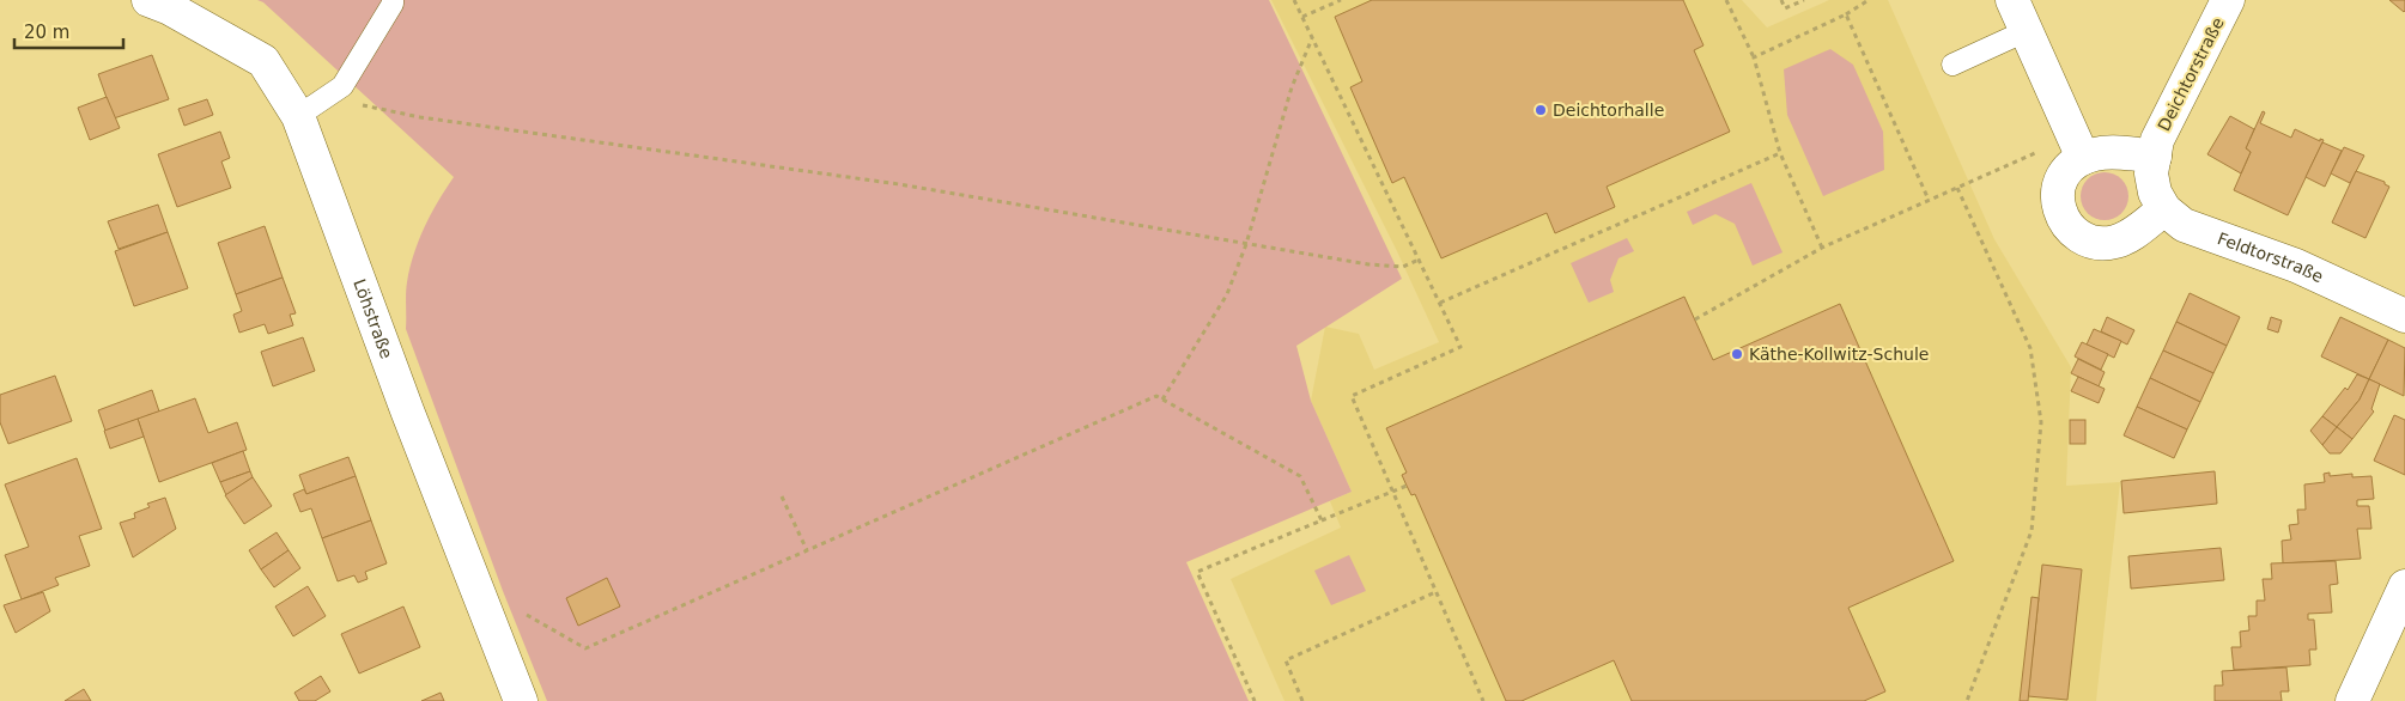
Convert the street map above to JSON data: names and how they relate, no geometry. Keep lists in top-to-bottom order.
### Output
{
  "streets": {
    "street": ["Deichtorstraße", "Feldtorstraße", "Löhstraße"]
  },
  "crossings": [
    ["Deichtorstraße", "Feldtorstraße"]
  ],
  "places": ["Deichtorhalle", "Käthe-Kollwitz-Schule"],
  "scale_bar": "20 m"
}
